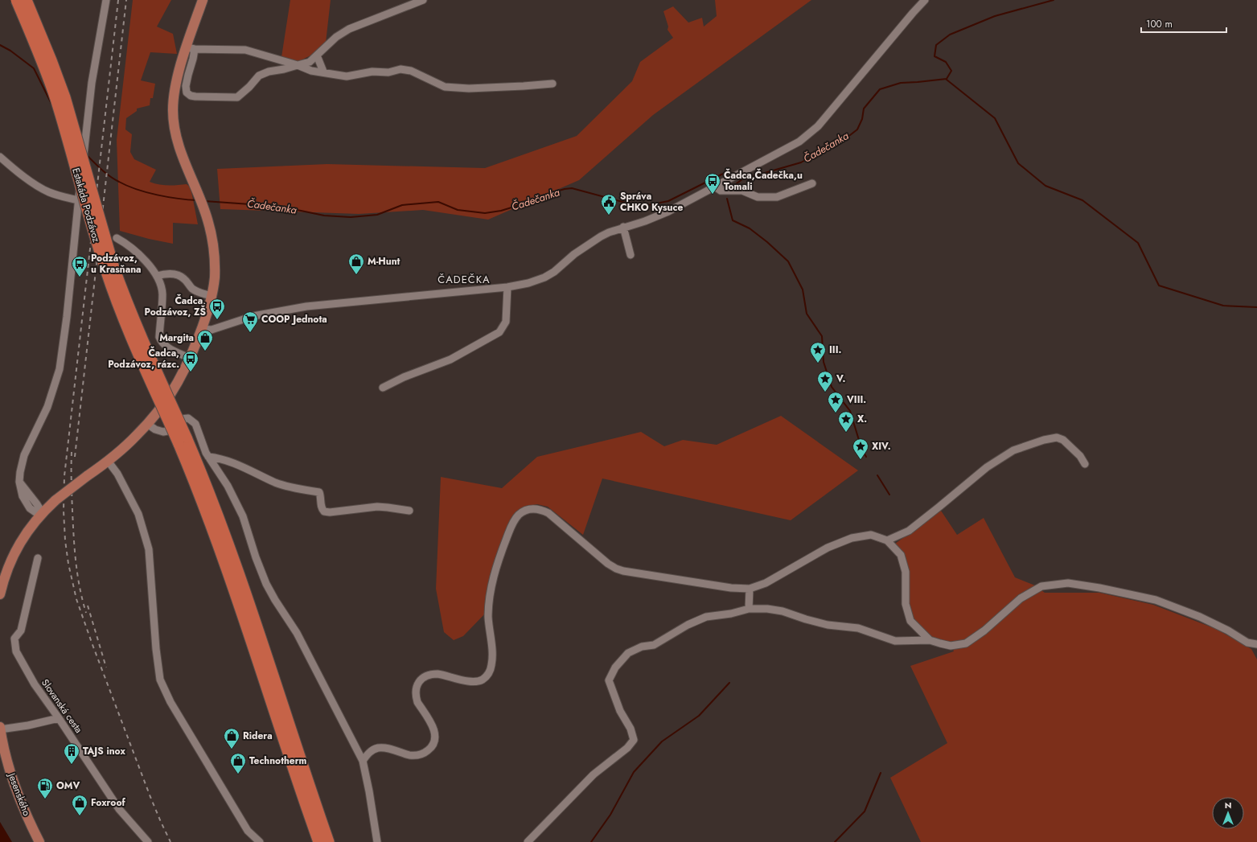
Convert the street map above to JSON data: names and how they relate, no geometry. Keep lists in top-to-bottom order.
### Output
{
  "streets": {
    "highway": ["Estakáda Podzávoz"],
    "main road": ["Jesenského"],
    "street": ["Slovanská cesta"]
  },
  "districts": ["ČADEČKA"],
  "water": ["Čadečanka"],
  "places": {
    "bus stop": [
      "Čadca,Čadečka,u Tomali",
      "Podzávoz, u Krasňana",
      "Čadca, Podzávoz, ZŠ",
      "Čadca, Podzávoz, rázc."
    ],
    "public building": ["Správa CHKO Kysuce"],
    "shop": [
      "M-Hunt",
      "Margita",
      "Ridera",
      "Technotherm",
      "Foxroof"
    ],
    "supermarket": ["COOP Jednota"],
    "place": [
      "III.",
      "V.",
      "VIII.",
      "X.",
      "XIV."
    ],
    "building": ["TAJS inox"],
    "fuel station": ["OMV"]
  },
  "scale_bar": "100 m",
  "north": "top"
}
